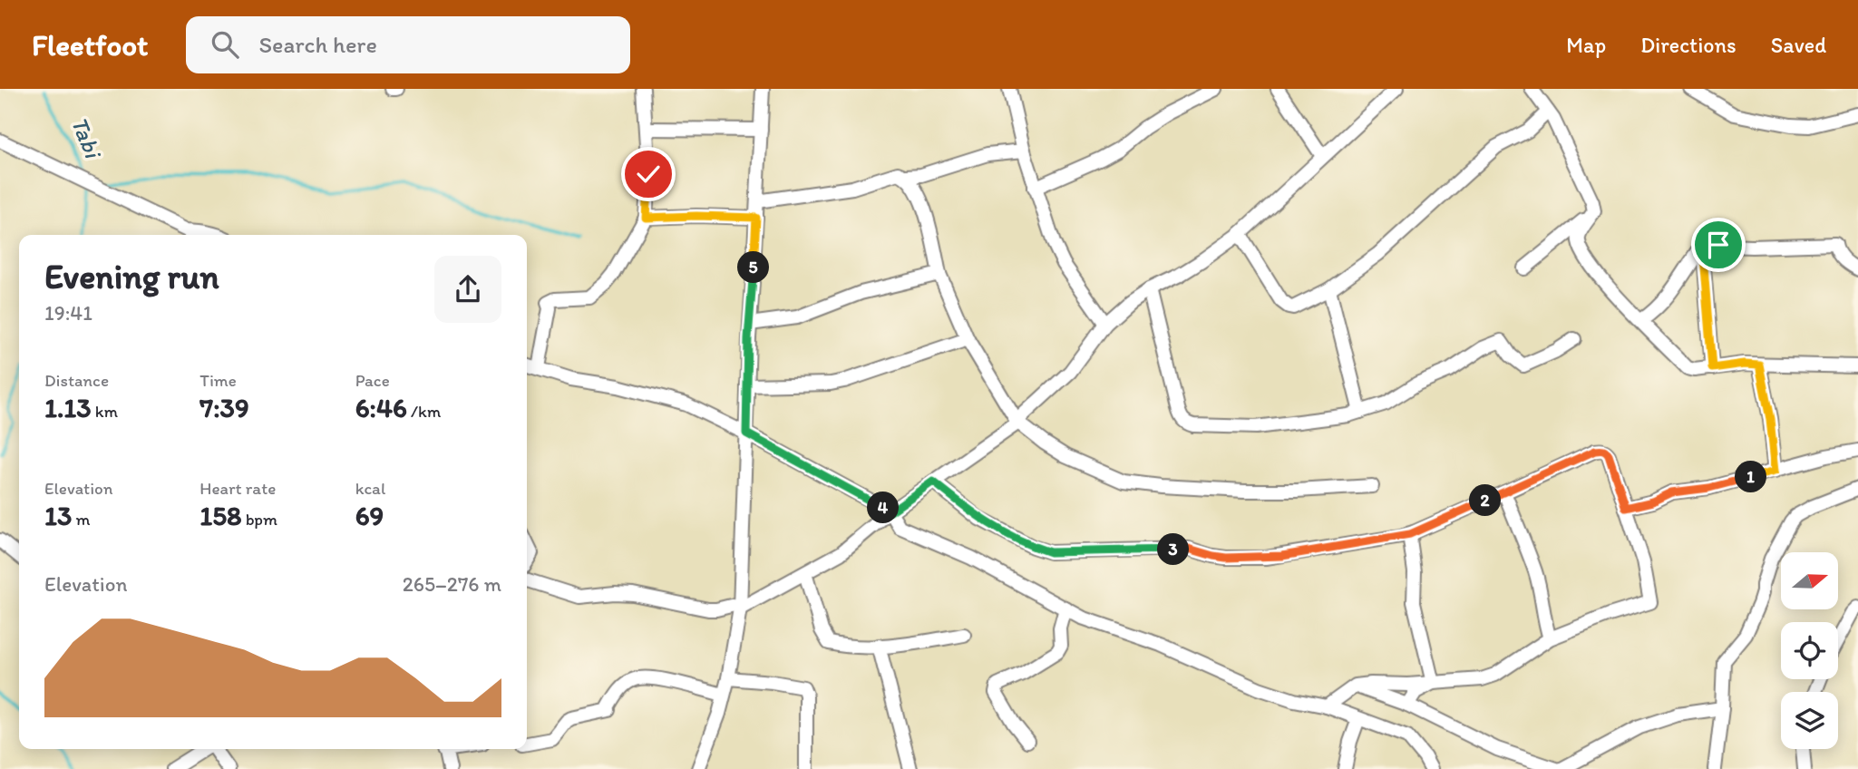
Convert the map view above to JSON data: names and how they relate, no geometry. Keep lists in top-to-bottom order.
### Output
{
  "water": ["Tabi"],
  "north": "right",
  "page": {
    "header": "Fleetfoot",
    "search": "Search here",
    "nav": ["Map", "Directions", "Saved"],
    "heading": ["Evening run", "19:41"],
    "pins": [
      "5",
      "1",
      "2",
      "4",
      "3"
    ],
    "stats": [
      ["Distance", "1.13 km"],
      ["Time", "7:39"],
      ["Pace", "6:46 /km"],
      ["Elevation", "13 m"],
      ["Heart rate", "158 bpm"],
      ["kcal", "69"]
    ],
    "chart": ["Elevation", "265–276 m"]
  }
}
